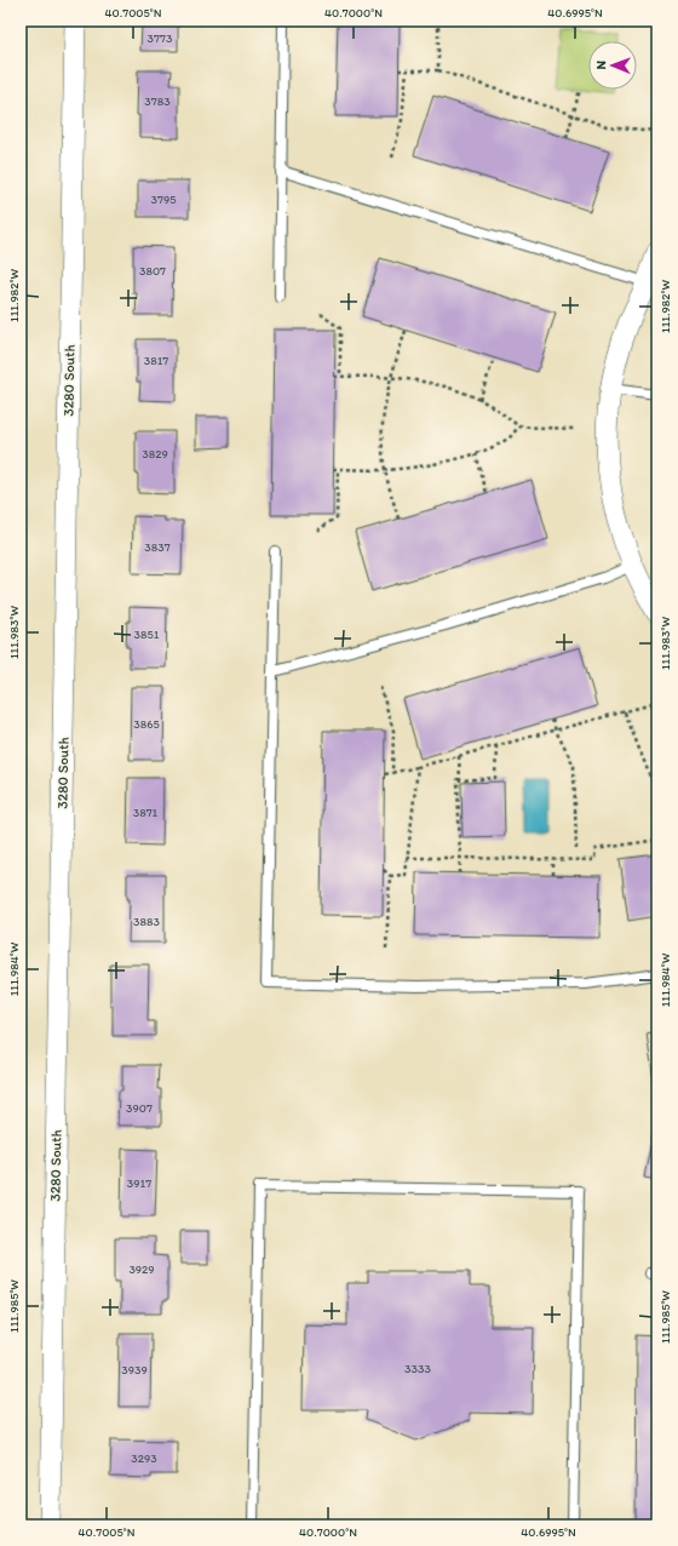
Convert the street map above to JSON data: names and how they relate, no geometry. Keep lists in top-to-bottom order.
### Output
{
  "streets": {
    "street": ["3280 South"]
  },
  "house_numbers": [
    "3773",
    "3783",
    "3795",
    "3807",
    "3817",
    "3829",
    "3837",
    "3851",
    "3865",
    "3871",
    "3883",
    "3907",
    "3917",
    "3929",
    "3333",
    "3939",
    "3293"
  ],
  "north": "left",
  "coordinates": [
    "40.7005°N",
    "40.7000°N",
    "40.6995°N",
    "111.982°W",
    "111.983°W",
    "111.984°W",
    "111.985°W"
  ]
}
